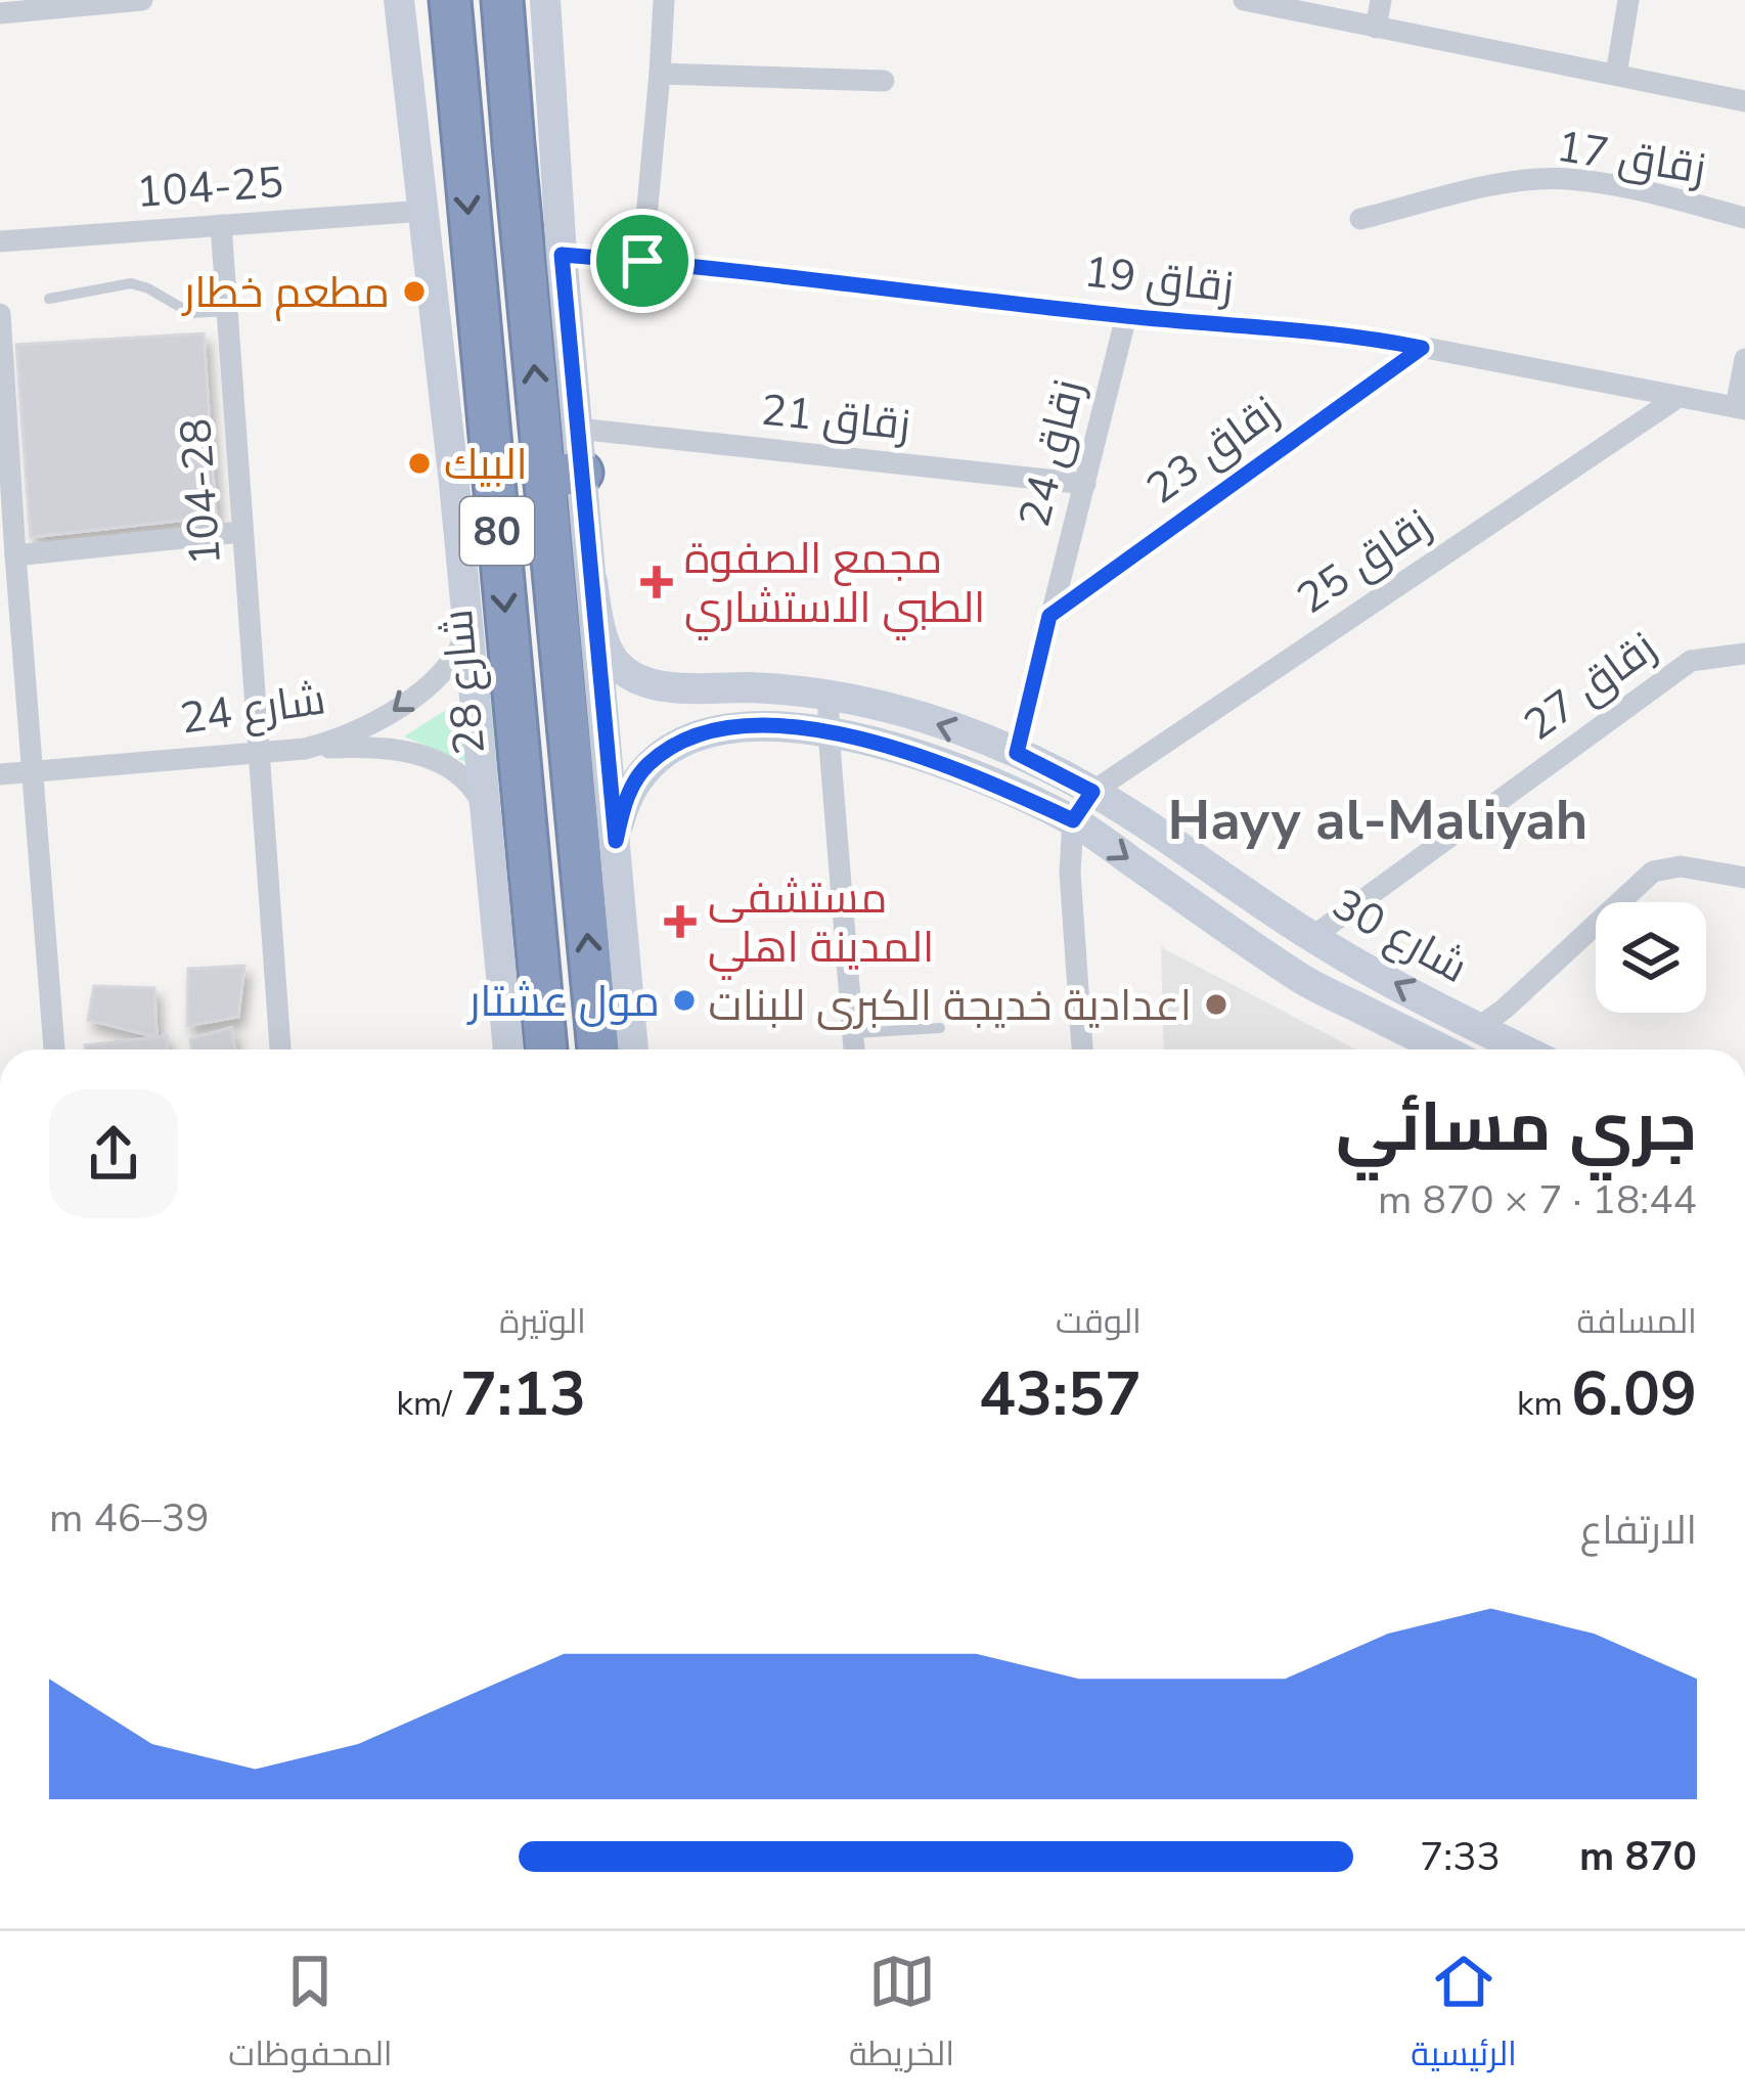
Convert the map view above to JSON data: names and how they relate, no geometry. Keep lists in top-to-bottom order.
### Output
{
  "streets": {
    "highway": ["80", "شارع 28"],
    "main road": ["شارع 30"],
    "street": [
      "زقاق 17",
      "104-25",
      "زقاق 19",
      "زقاق 21",
      "زقاق 23",
      "زقاق 24",
      "104-28",
      "زقاق 25",
      "زقاق 27",
      "شارع 24"
    ]
  },
  "crossings": [
    ["104-25", "104-28"],
    ["زقاق 19", "زقاق 23"],
    ["زقاق 19", "زقاق 24"],
    ["زقاق 19", "زقاق 25"],
    ["زقاق 21", "زقاق 24"],
    ["زقاق 23", "زقاق 24"],
    ["زقاق 24", "شارع 30"],
    ["104-28", "شارع 24"],
    ["زقاق 25", "شارع 30"],
    ["زقاق 27", "شارع 30"]
  ],
  "one_way": ["شارع 24"],
  "districts": ["Hayy al-Maliyah"],
  "places": {
    "other": [
      "مطعم خطار",
      "البيك",
      "مول عشتار",
      "اعدادية خديجة الكبرى للبنات"
    ],
    "health": ["مجمع الصفوة الطبي الاستشاري", "مستشفى المدينة اهلي"]
  },
  "page": {
    "heading": ["جري مسائي", "18:44 · 7 × 870 m"],
    "stats": [
      ["المسافة", "6.09 km"],
      ["الوقت", "43:57"],
      ["الوتيرة", "7:13 /km"]
    ],
    "chart": ["الارتفاع", "39–46 m"],
    "list": [
      {
        "name": "870 m",
        "note": "7:33"
      }
    ],
    "tabs": ["الرئيسية", "الخريطة", "المحفوظات"]
  }
}
